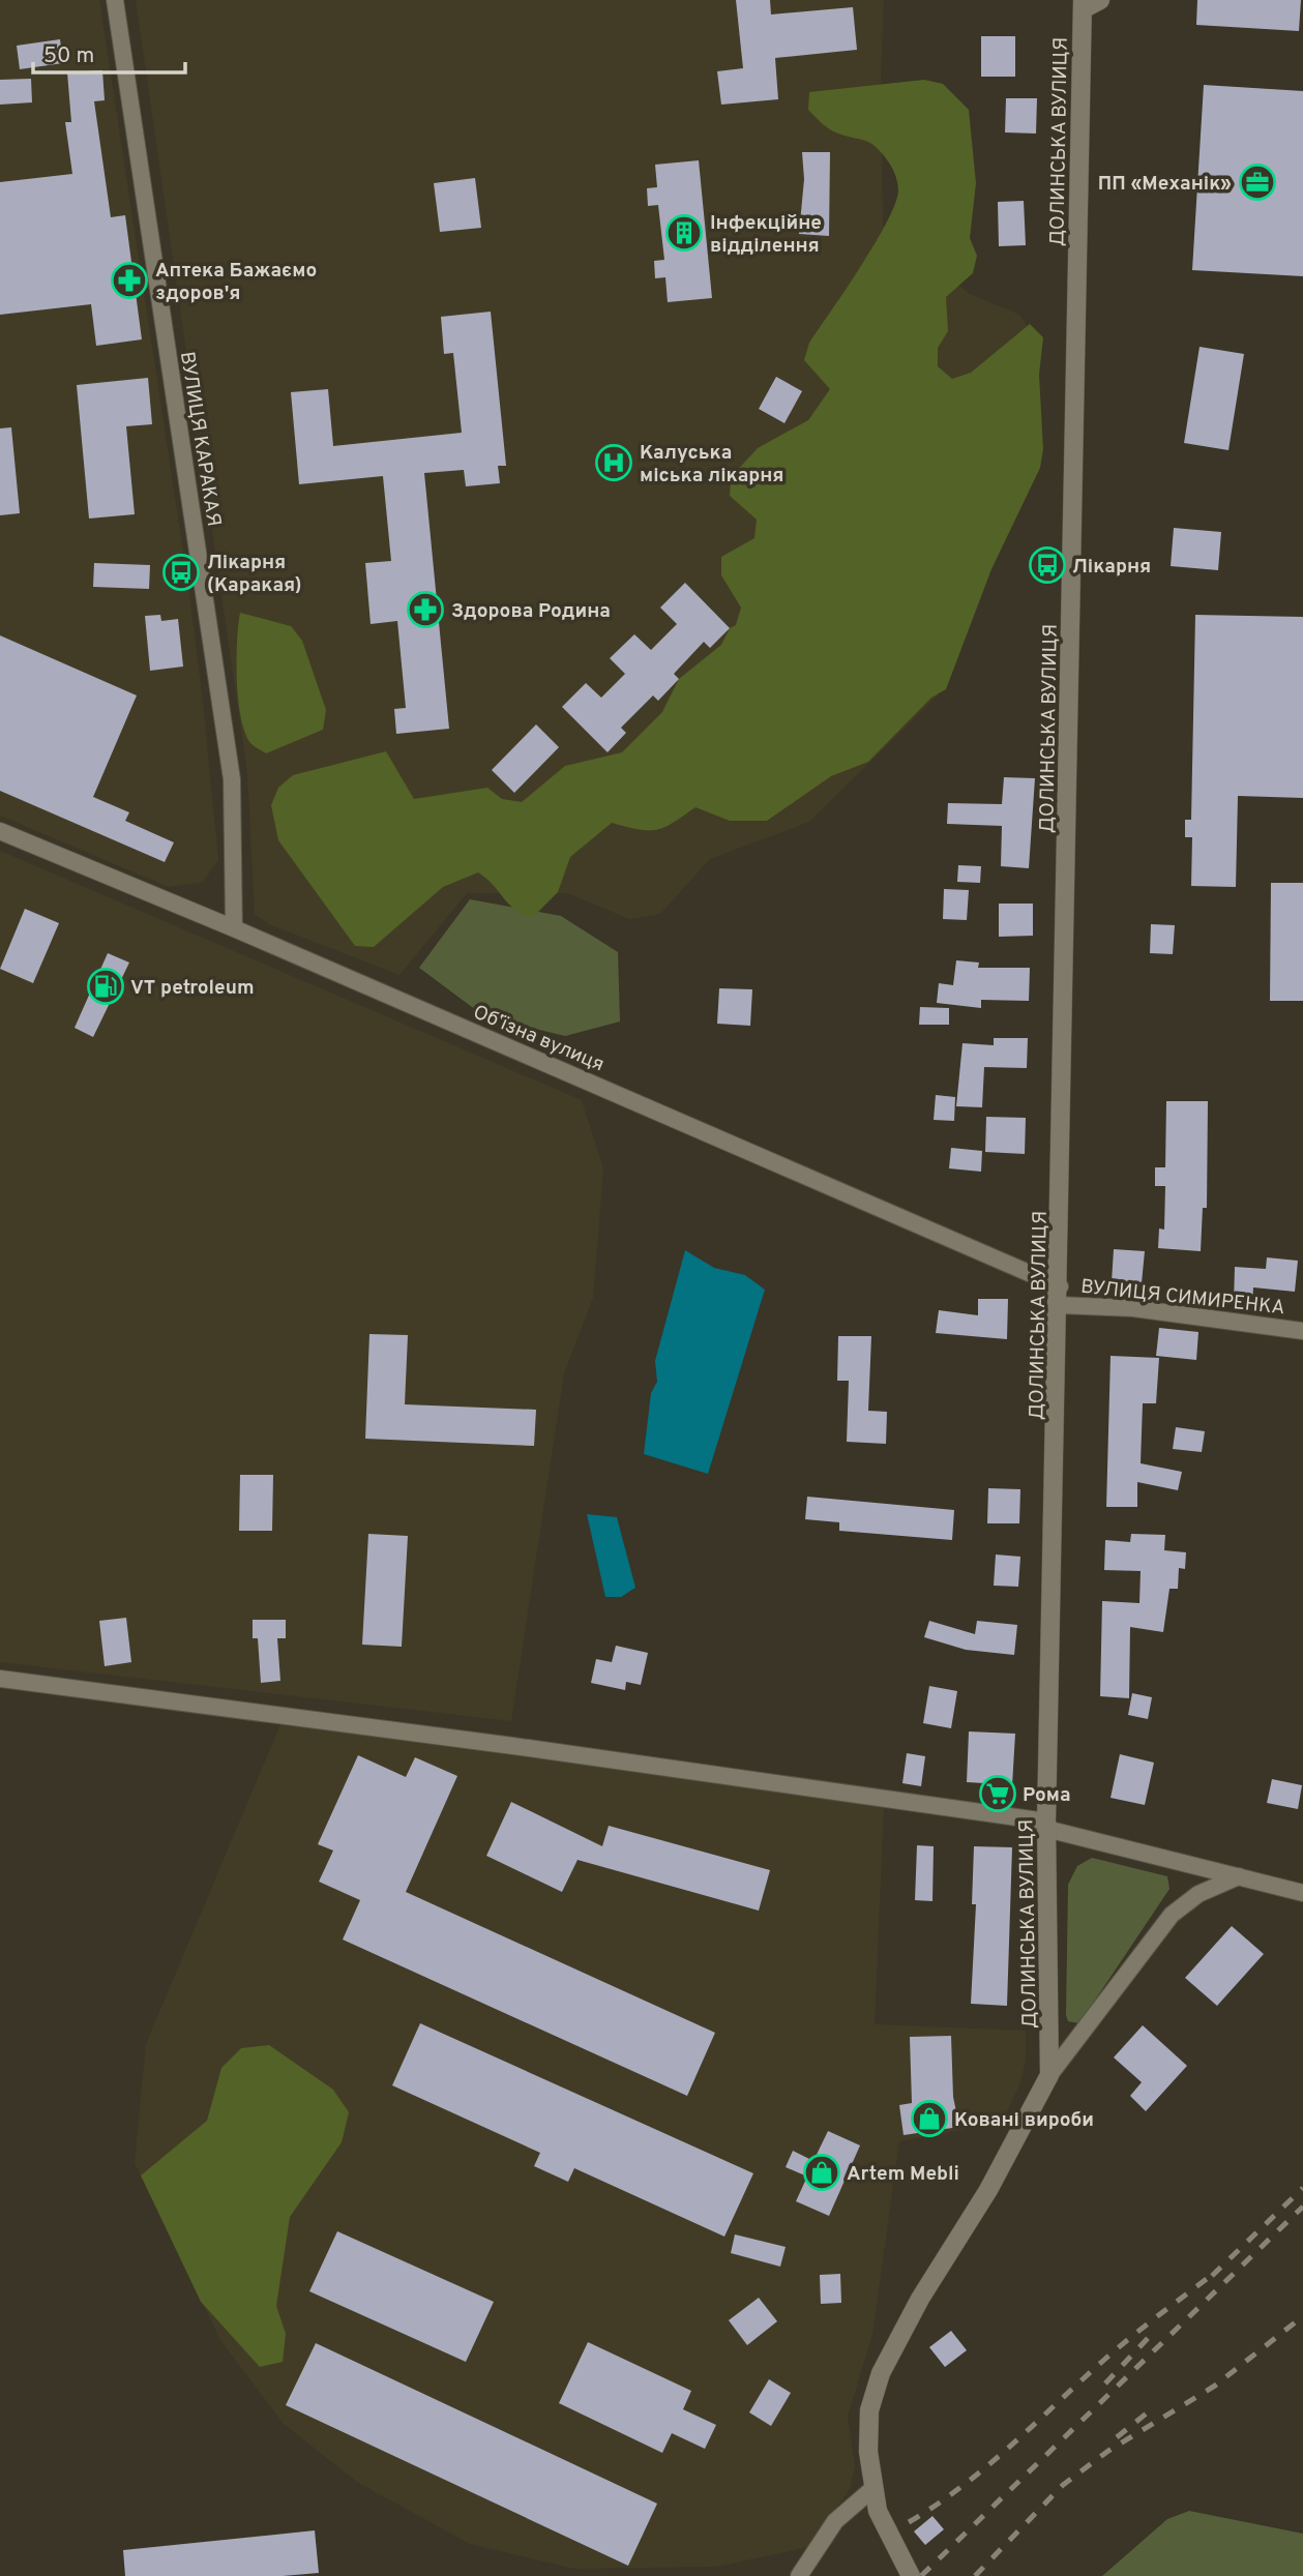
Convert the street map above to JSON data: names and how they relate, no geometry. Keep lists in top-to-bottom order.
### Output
{
  "streets": {
    "main road": ["ДОЛИНСЬКА ВУЛИЦЯ"],
    "street": ["ВУЛИЦЯ КАРАКАЯ", "Обʼїзна вулиця", "ВУЛИЦЯ СИМИРЕНКА"]
  },
  "crossings": [
    ["ДОЛИНСЬКА ВУЛИЦЯ", "Обʼїзна вулиця"],
    ["ДОЛИНСЬКА ВУЛИЦЯ", "ВУЛИЦЯ СИМИРЕНКА"],
    ["ВУЛИЦЯ КАРАКАЯ", "Обʼїзна вулиця"],
    ["Обʼїзна вулиця", "ВУЛИЦЯ СИМИРЕНКА"]
  ],
  "places": {
    "office": ["ПП «Механік»"],
    "building": ["Інфекційне відділення"],
    "pharmacy": ["Аптека Бажаємо здоров'я", "Здорова Родина"],
    "hospital": ["Калуська міська лікарня"],
    "bus stop": ["Лікарня", "Лікарня (Каракая)"],
    "fuel station": ["VT petroleum"],
    "supermarket": ["Рома"],
    "shop": ["Ковані вироби", "Artem Mebli"]
  },
  "scale_bar": "50 m"
}
